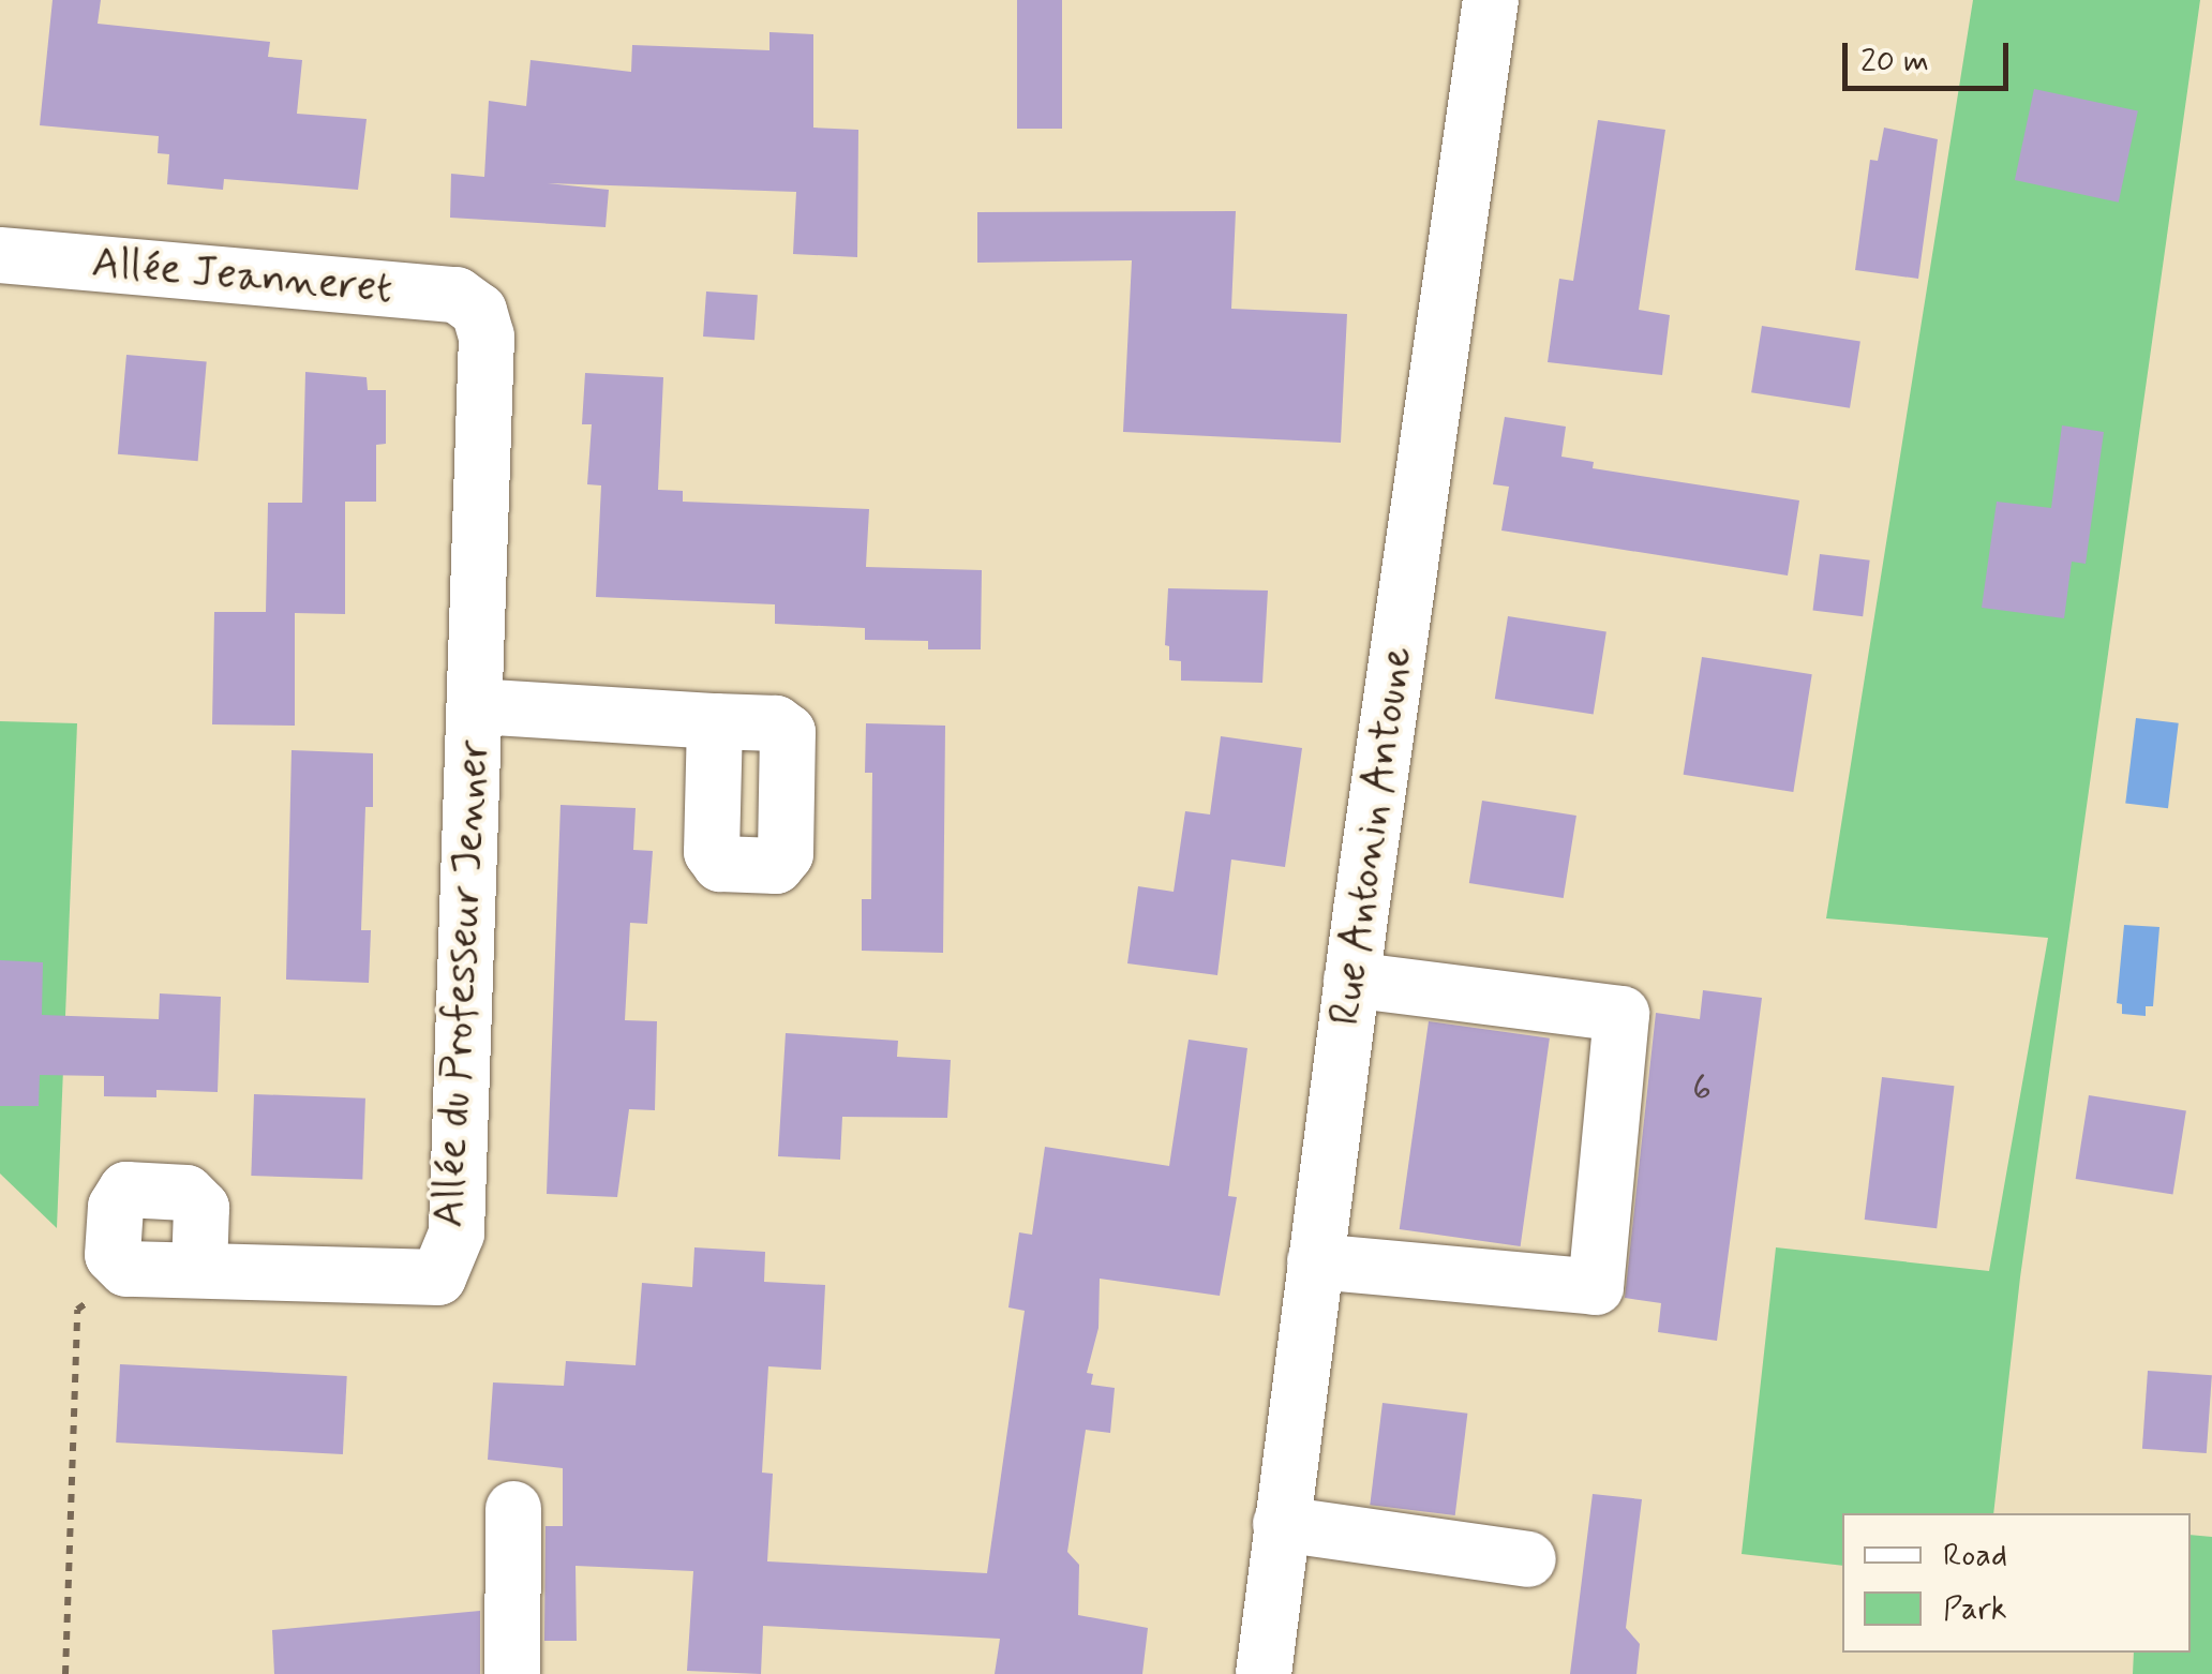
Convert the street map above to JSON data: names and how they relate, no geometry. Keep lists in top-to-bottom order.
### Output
{
  "streets": {
    "street": ["Allée Jeanneret", "Rue Antonin Antoune", "Allée du Professeur Jenner"]
  },
  "crossings": [
    ["Allée Jeanneret", "Allée du Professeur Jenner"]
  ],
  "house_numbers": ["6"],
  "legend": ["Road", "Park"],
  "scale_bar": "20 m"
}
